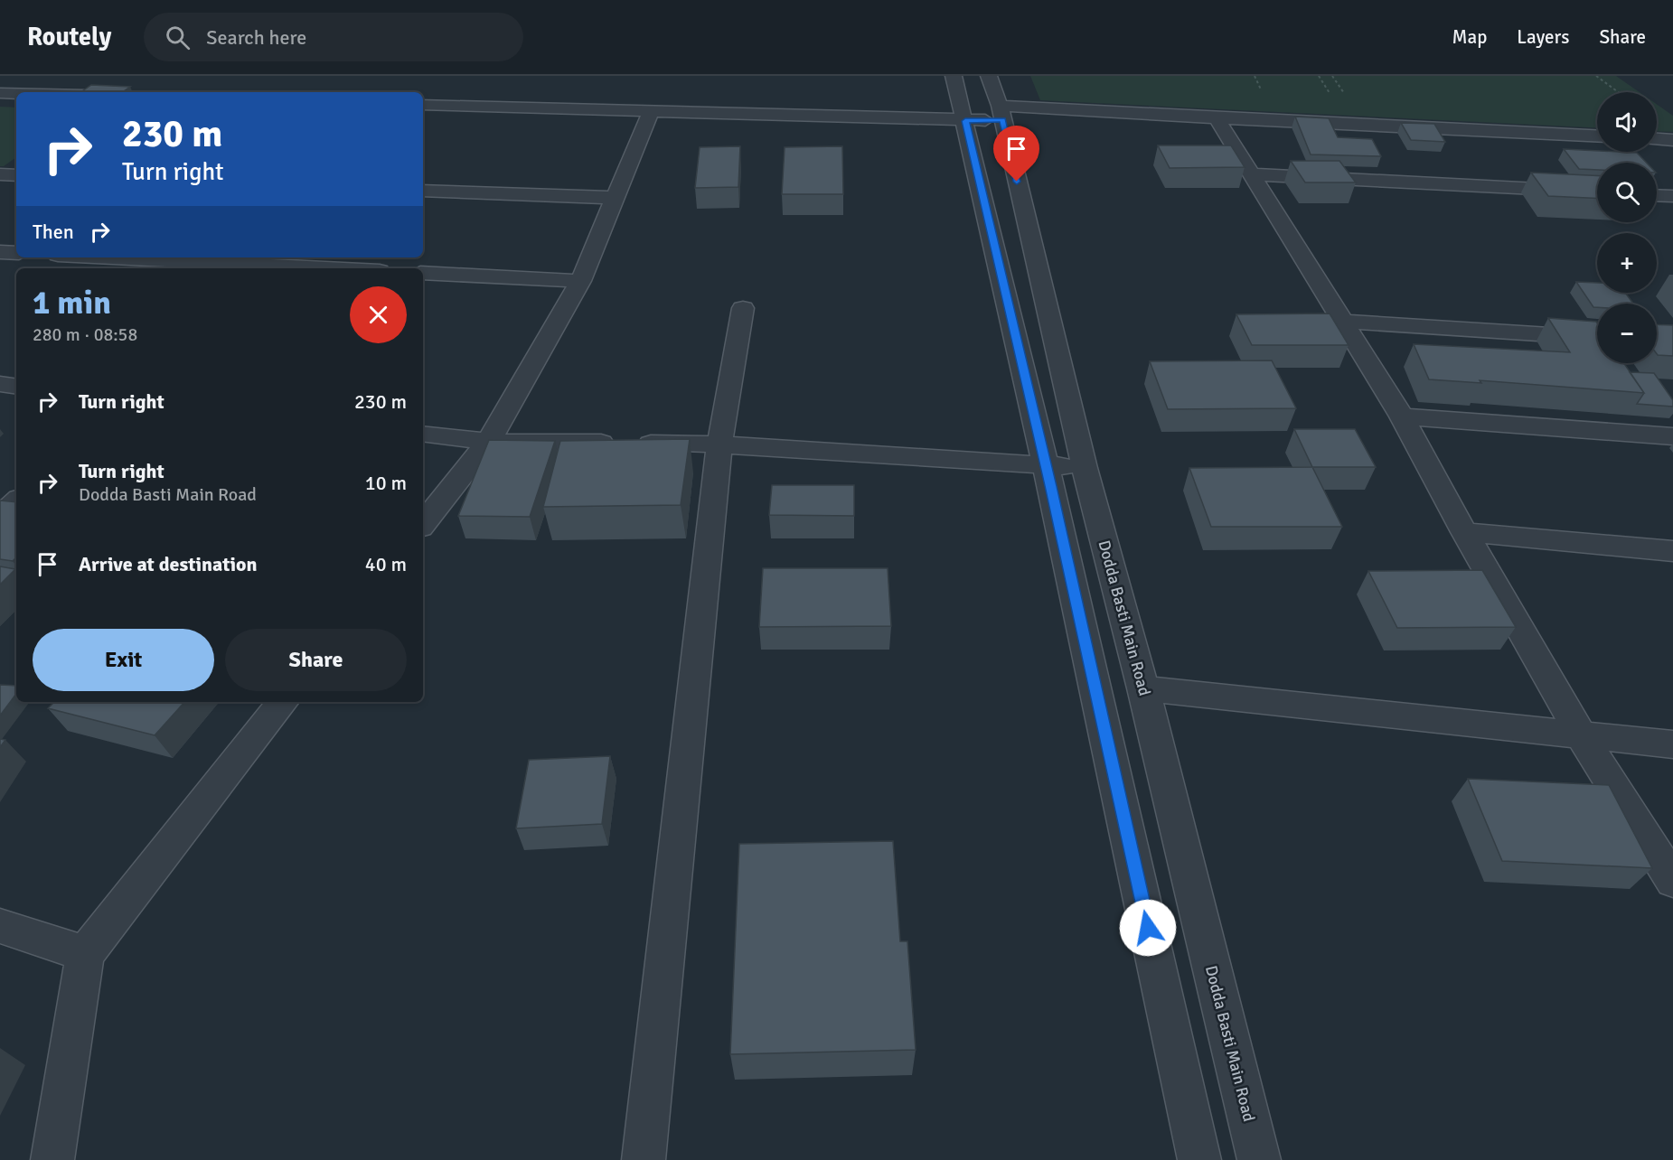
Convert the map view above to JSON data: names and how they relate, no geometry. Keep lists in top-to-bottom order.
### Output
{
  "streets": {
    "street": ["Dodda Basti Main Road"]
  },
  "page": {
    "header": "Routely",
    "search": "Search here",
    "nav": ["Map", "Layers", "Share"],
    "map_buttons": ["+", "−"],
    "turn": ["230 m", "Turn right"],
    "then": "Then",
    "heading": ["1 min", "280 m · 08:58"],
    "list": [
      {
        "name": "Turn right",
        "value": "230 m"
      },
      {
        "name": "Turn right",
        "note": "Dodda Basti Main Road",
        "value": "10 m"
      },
      {
        "name": "Arrive at destination",
        "value": "40 m"
      }
    ],
    "buttons": ["Exit", "Share"]
  }
}
